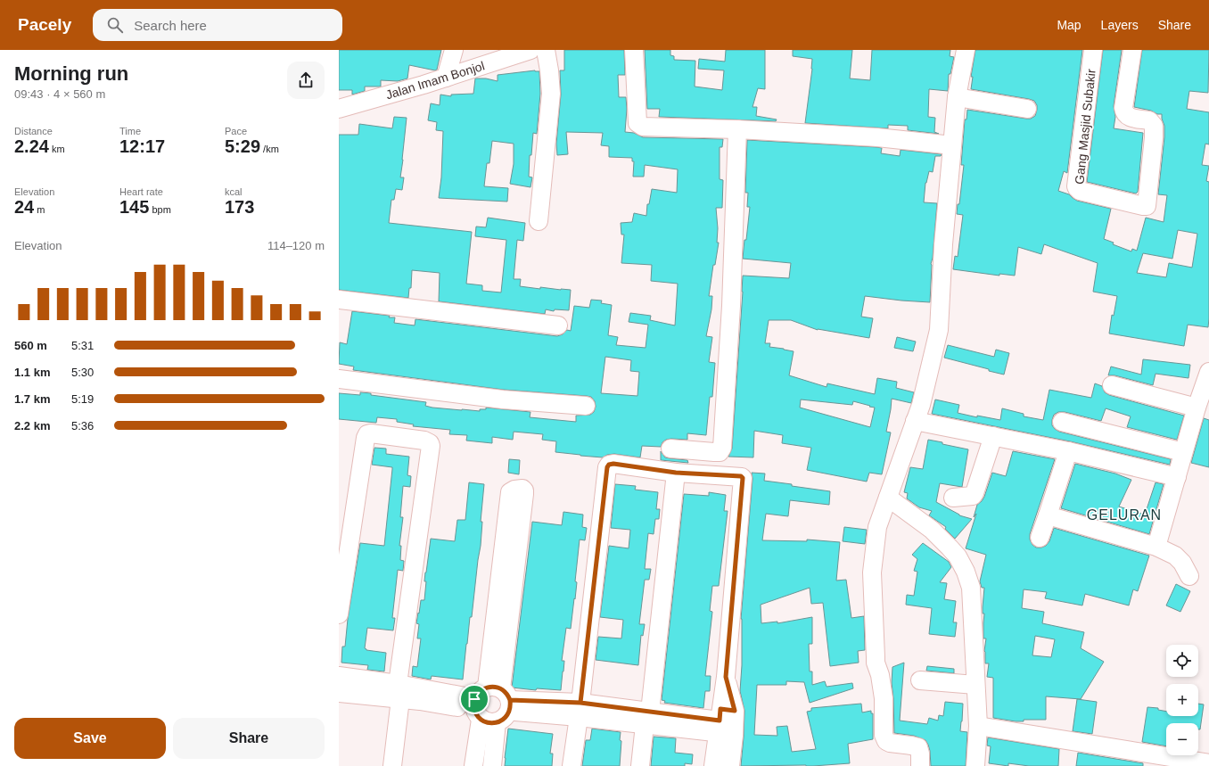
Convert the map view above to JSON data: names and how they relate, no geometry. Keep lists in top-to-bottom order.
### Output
{
  "streets": {
    "street": ["Jalan Imam Bonjol", "Gang Masjid Subakir"]
  },
  "districts": ["GELURAN"],
  "page": {
    "header": "Pacely",
    "search": "Search here",
    "nav": ["Map", "Layers", "Share"],
    "heading": ["Morning run", "09:43 · 4 × 560 m"],
    "stats": [
      ["Distance", "2.24 km"],
      ["Time", "12:17"],
      ["Pace", "5:29 /km"],
      ["Elevation", "24 m"],
      ["Heart rate", "145 bpm"],
      ["kcal", "173"]
    ],
    "chart": ["Elevation", "114–120 m"],
    "list": [
      {
        "name": "560 m",
        "note": "5:31"
      },
      {
        "name": "1.1 km",
        "note": "5:30"
      },
      {
        "name": "1.7 km",
        "note": "5:19"
      },
      {
        "name": "2.2 km",
        "note": "5:36"
      }
    ],
    "map_buttons": ["+", "−"],
    "buttons": ["Save", "Share"]
  }
}
